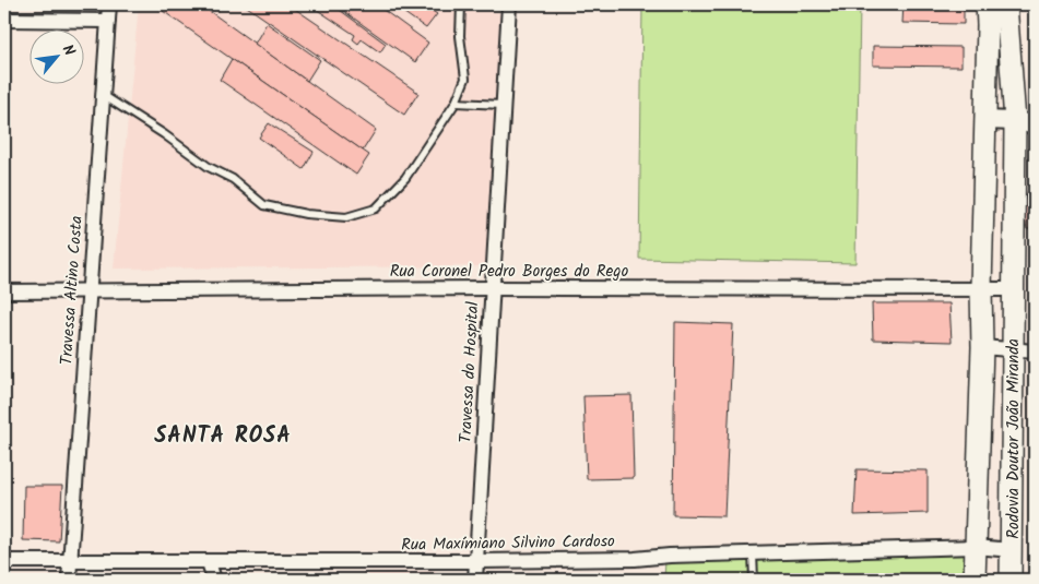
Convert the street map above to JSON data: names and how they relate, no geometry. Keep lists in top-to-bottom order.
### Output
{
  "streets": {
    "main road": ["Rodovia Doutor João Miranda"],
    "street": [
      "Rua Coronel Pedro Borges do Rego",
      "Travessa Altino Costa",
      "Travessa do Hospital",
      "Rua Maxímiano Silvino Cardoso"
    ]
  },
  "crossings": [
    ["Rua Coronel Pedro Borges do Rego", "Travessa Altino Costa"],
    ["Rua Coronel Pedro Borges do Rego", "Travessa do Hospital"],
    ["Rua Coronel Pedro Borges do Rego", "Rodovia Doutor João Miranda"],
    ["Travessa Altino Costa", "Rua Maxímiano Silvino Cardoso"],
    ["Travessa do Hospital", "Rua Maxímiano Silvino Cardoso"],
    ["Rodovia Doutor João Miranda", "Rua Maxímiano Silvino Cardoso"]
  ],
  "districts": ["SANTA ROSA"],
  "north": "top right"
}
